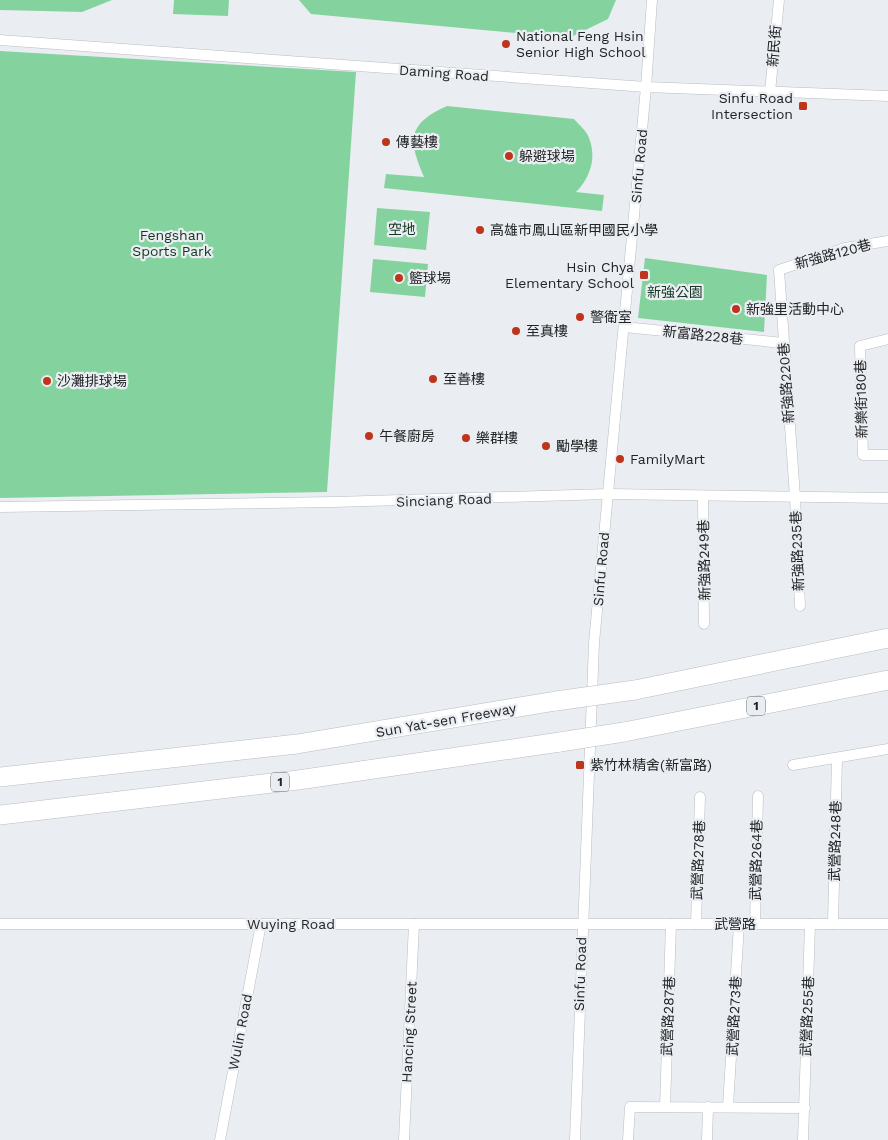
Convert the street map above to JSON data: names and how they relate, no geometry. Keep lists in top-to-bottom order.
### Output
{
  "streets": {
    "highway": ["1", "Sun Yat-sen Freeway"],
    "street": [
      "新民街",
      "Daming Road",
      "Sinfu Road",
      "新強路120巷",
      "新富路228巷",
      "新強路220巷",
      "新樂街180巷",
      "Sinciang Road",
      "新強路235巷",
      "新強路249巷",
      "武營路248巷",
      "武營路278巷",
      "武營路264巷",
      "Wuying Road",
      "武營路",
      "武營路287巷",
      "武營路273巷",
      "武營路255巷",
      "Wulin Road",
      "Hancing Street"
    ]
  },
  "crossings": [
    ["新民街", "Daming Road"],
    ["Daming Road", "Sinfu Road"],
    ["Sinfu Road", "新富路228巷"],
    ["Sinfu Road", "Sinciang Road"],
    ["Sinfu Road", "Wuying Road"],
    ["Sinfu Road", "武營路"],
    ["新強路120巷", "新強路220巷"],
    ["新富路228巷", "新強路220巷"],
    ["新強路220巷", "Sinciang Road"],
    ["新強路220巷", "新強路235巷"],
    ["Sinciang Road", "新強路235巷"],
    ["Sinciang Road", "新強路249巷"],
    ["武營路248巷", "武營路"],
    ["武營路278巷", "武營路"],
    ["武營路264巷", "武營路"],
    ["Wuying Road", "武營路"],
    ["Wuying Road", "Wulin Road"],
    ["Wuying Road", "Hancing Street"],
    ["武營路", "武營路287巷"],
    ["武營路", "武營路273巷"],
    ["武營路", "武營路255巷"]
  ],
  "parks": ["空地", "Fengshan Sports Park", "新強公園"],
  "places": {
    "other": [
      "National Feng Hsin Senior High School",
      "傳藝樓",
      "躲避球場",
      "高雄市鳳山區新甲國民小學",
      "籃球場",
      "新強里活動中心",
      "警衛室",
      "至真樓",
      "至善樓",
      "沙灘排球場",
      "午餐廚房",
      "樂群樓",
      "勵學樓",
      "FamilyMart"
    ],
    "transit": ["Sinfu Road Intersection", "Hsin Chya Elementary School", "紫竹林精舍(新富路)"]
  }
}
